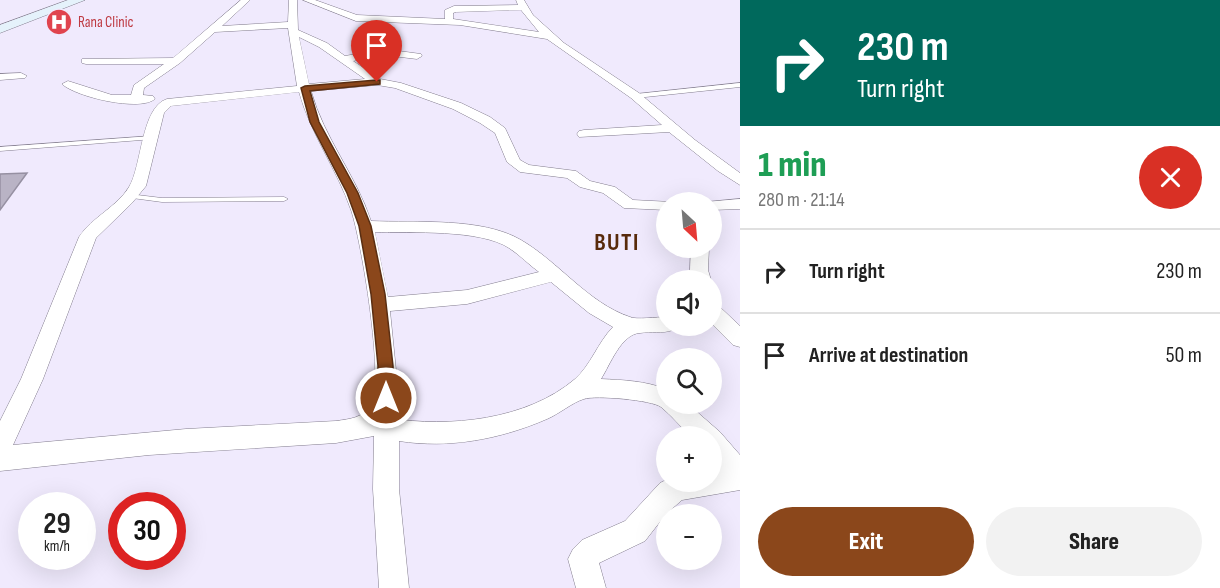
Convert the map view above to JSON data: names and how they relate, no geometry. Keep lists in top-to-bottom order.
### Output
{
  "districts": ["BUTI"],
  "places": {
    "hospital": ["Rana Clinic"]
  },
  "north": "bottom right",
  "page": {
    "turn": ["230 m", "Turn right"],
    "heading": ["1 min", "280 m · 21:14"],
    "map_buttons": ["+", "−"],
    "list": [
      {
        "name": "Turn right",
        "value": "230 m"
      },
      {
        "name": "Arrive at destination",
        "value": "50 m"
      }
    ],
    "speed": "29 km/h",
    "limit": "30",
    "buttons": ["Exit", "Share"]
  }
}
